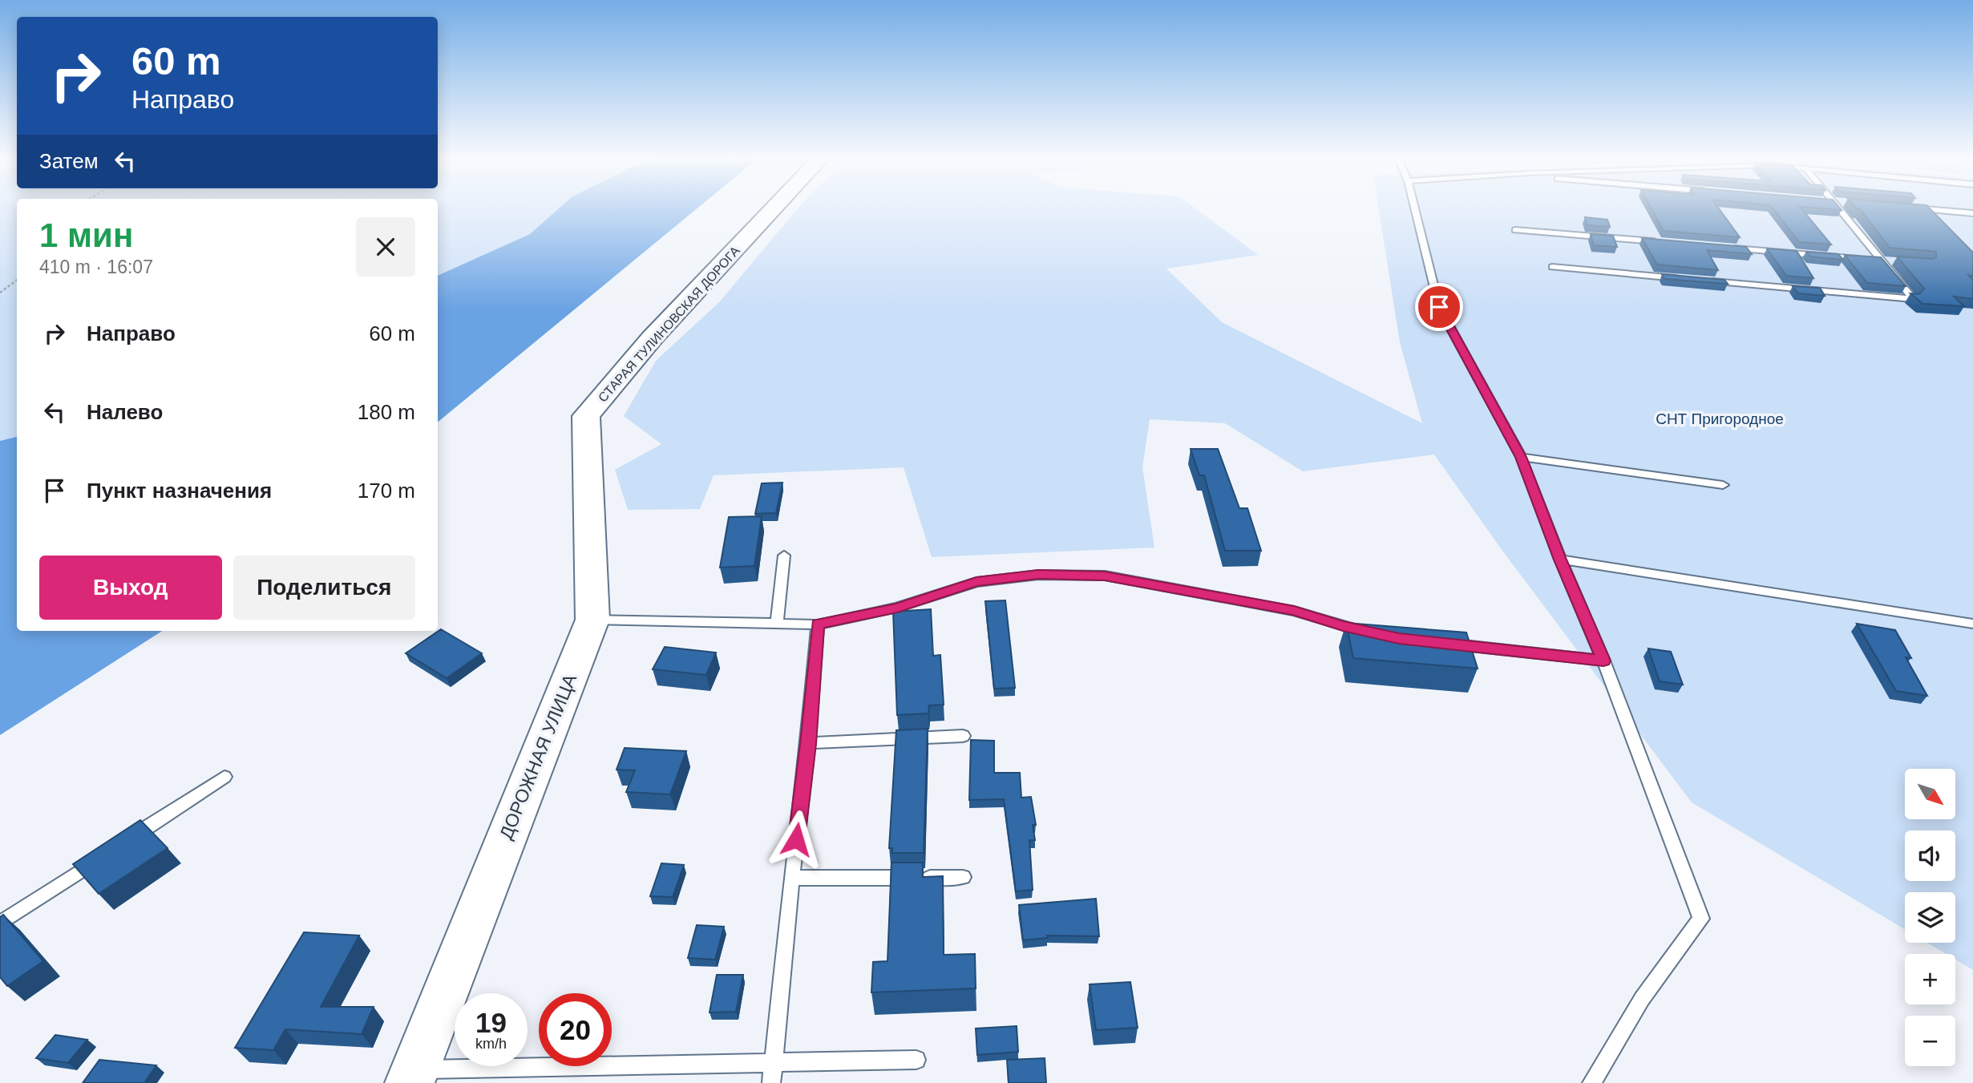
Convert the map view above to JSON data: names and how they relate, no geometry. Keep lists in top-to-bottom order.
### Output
{
  "streets": {
    "street": ["СТАРАЯ ТУЛИНОВСКАЯ ДОРОГА", "ДОРОЖНАЯ УЛИЦА"]
  },
  "crossings": [
    ["СТАРАЯ ТУЛИНОВСКАЯ ДОРОГА", "ДОРОЖНАЯ УЛИЦА"]
  ],
  "parks": ["СНТ Пригородное"],
  "north": "bottom right",
  "page": {
    "turn": ["60 m", "Направо"],
    "then": "Затем",
    "heading": ["1 мин", "410 m · 16:07"],
    "list": [
      {
        "name": "Направо",
        "value": "60 m"
      },
      {
        "name": "Налево",
        "value": "180 m"
      },
      {
        "name": "Пункт назначения",
        "value": "170 m"
      }
    ],
    "buttons": ["Выход", "Поделиться"],
    "map_buttons": ["+", "−"],
    "speed": "19 km/h",
    "limit": "20"
  }
}
